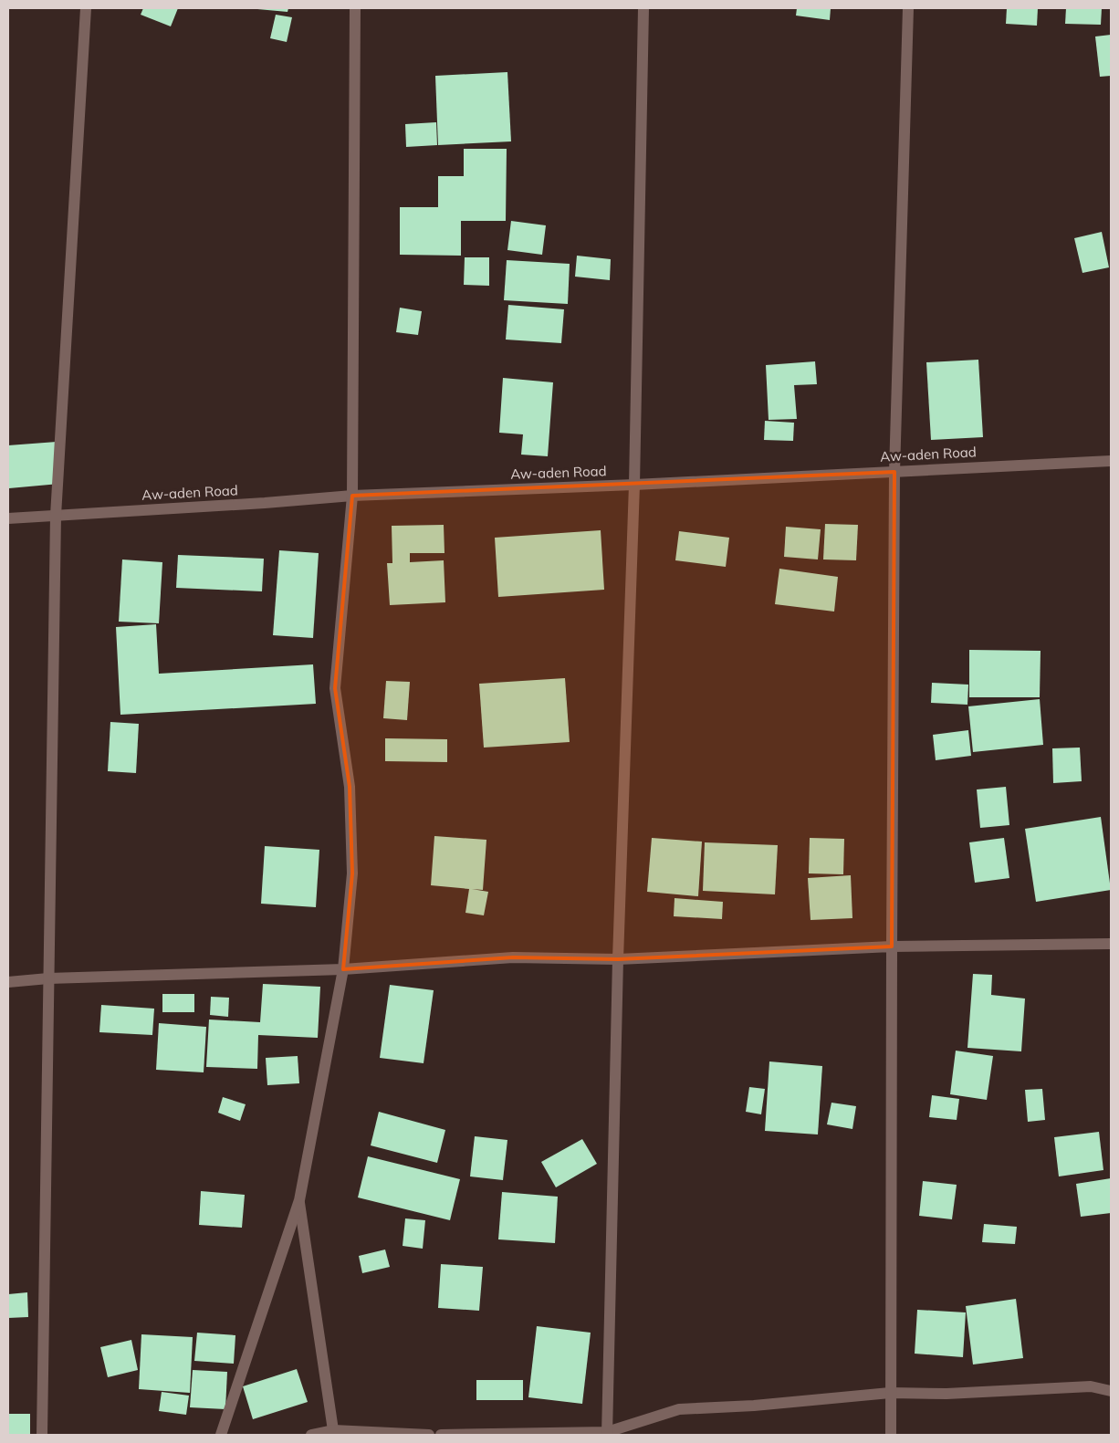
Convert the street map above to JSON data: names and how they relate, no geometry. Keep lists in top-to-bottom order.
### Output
{
  "streets": {
    "street": ["Aw-aden Road"]
  }
}
